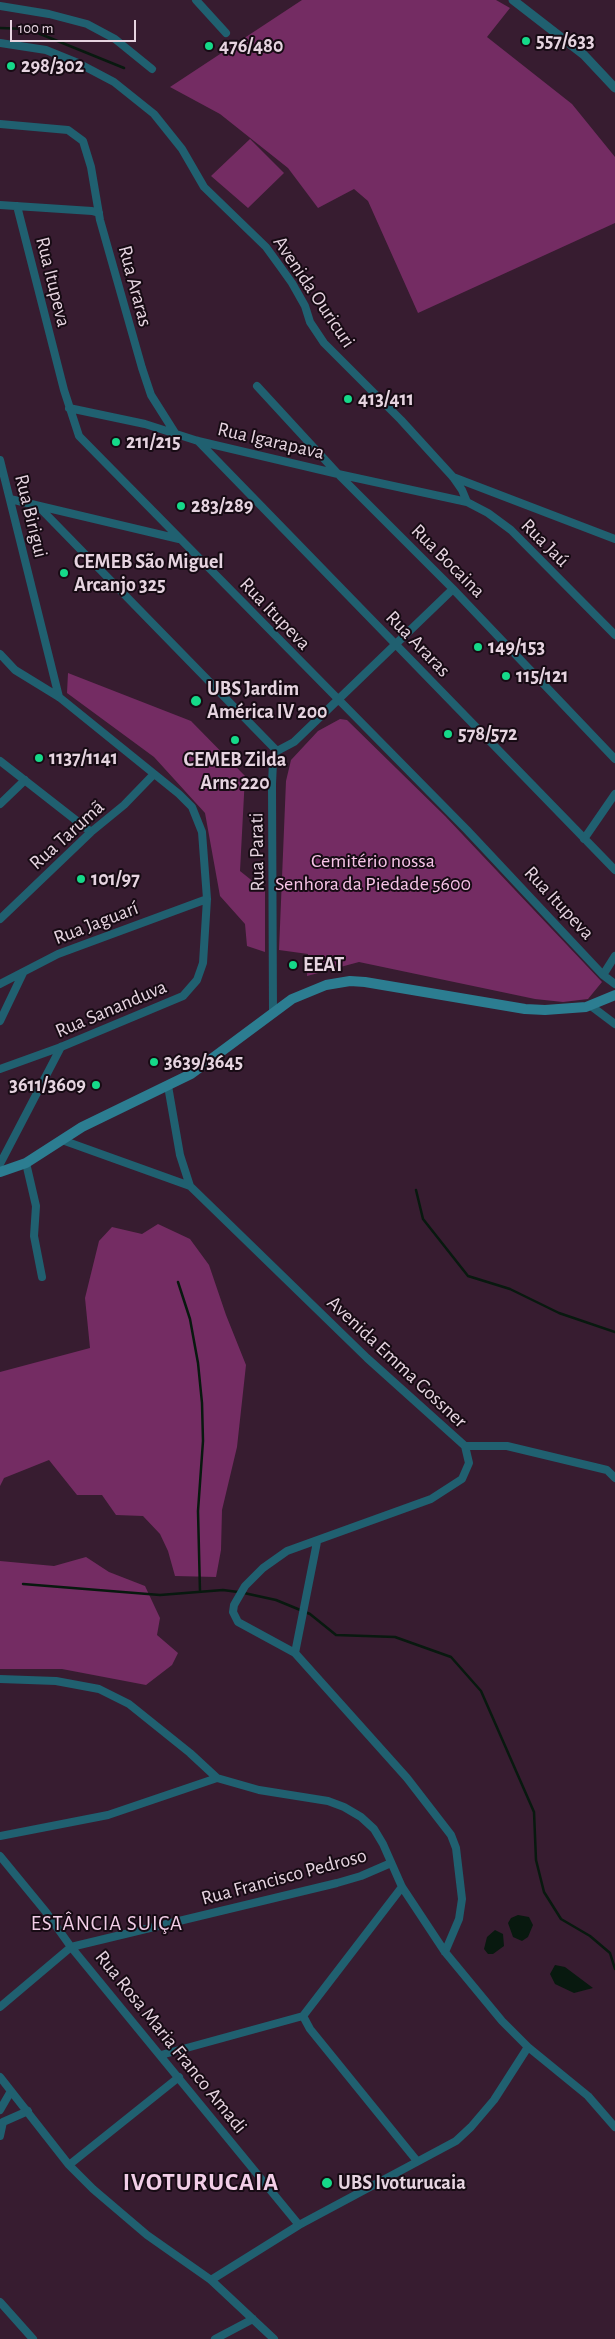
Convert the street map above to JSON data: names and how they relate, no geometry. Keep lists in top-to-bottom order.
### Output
{
  "streets": {
    "street": [
      "Rua Itupeva",
      "Rua Araras",
      "Avenida Ouricuri",
      "Rua Igarapava",
      "Rua Birigui",
      "Rua Jaú",
      "Rua Bocaina",
      "Rua Tarumã",
      "Rua Parati",
      "Rua Jaguarí",
      "Rua Sananduva",
      "Avenida Emma Gossner",
      "Rua Francisco Pedroso",
      "Rua Rosa Maria Franco Amadi"
    ]
  },
  "crossings": [
    ["Rua Itupeva", "Rua Igarapava"],
    ["Rua Araras", "Rua Igarapava"],
    ["Rua Igarapava", "Rua Jaú"],
    ["Rua Igarapava", "Rua Bocaina"],
    ["Rua Birigui", "Rua Sananduva"],
    ["Rua Tarumã", "Rua Sananduva"],
    ["Rua Jaguarí", "Rua Sananduva"],
    ["Rua Francisco Pedroso", "Rua Rosa Maria Franco Amadi"]
  ],
  "districts": ["ESTÂNCIA SUIÇA", "IVOTURUCAIA"],
  "parks": ["Cemitério nossa Senhora da Piedade 5600"],
  "places": [
    "557/633",
    "476/480",
    "298/302",
    "413/411",
    "211/215",
    "283/289",
    "CEMEB São Miguel Arcanjo 325",
    "149/153",
    "115/121",
    "UBS Jardim América IV 200",
    "578/572",
    "CEMEB Zilda Arns 220",
    "1137/1141",
    "101/97",
    "EEAT",
    "3639/3645",
    "3611/3609",
    "UBS Ivoturucaia"
  ],
  "scale_bar": "100 m"
}
